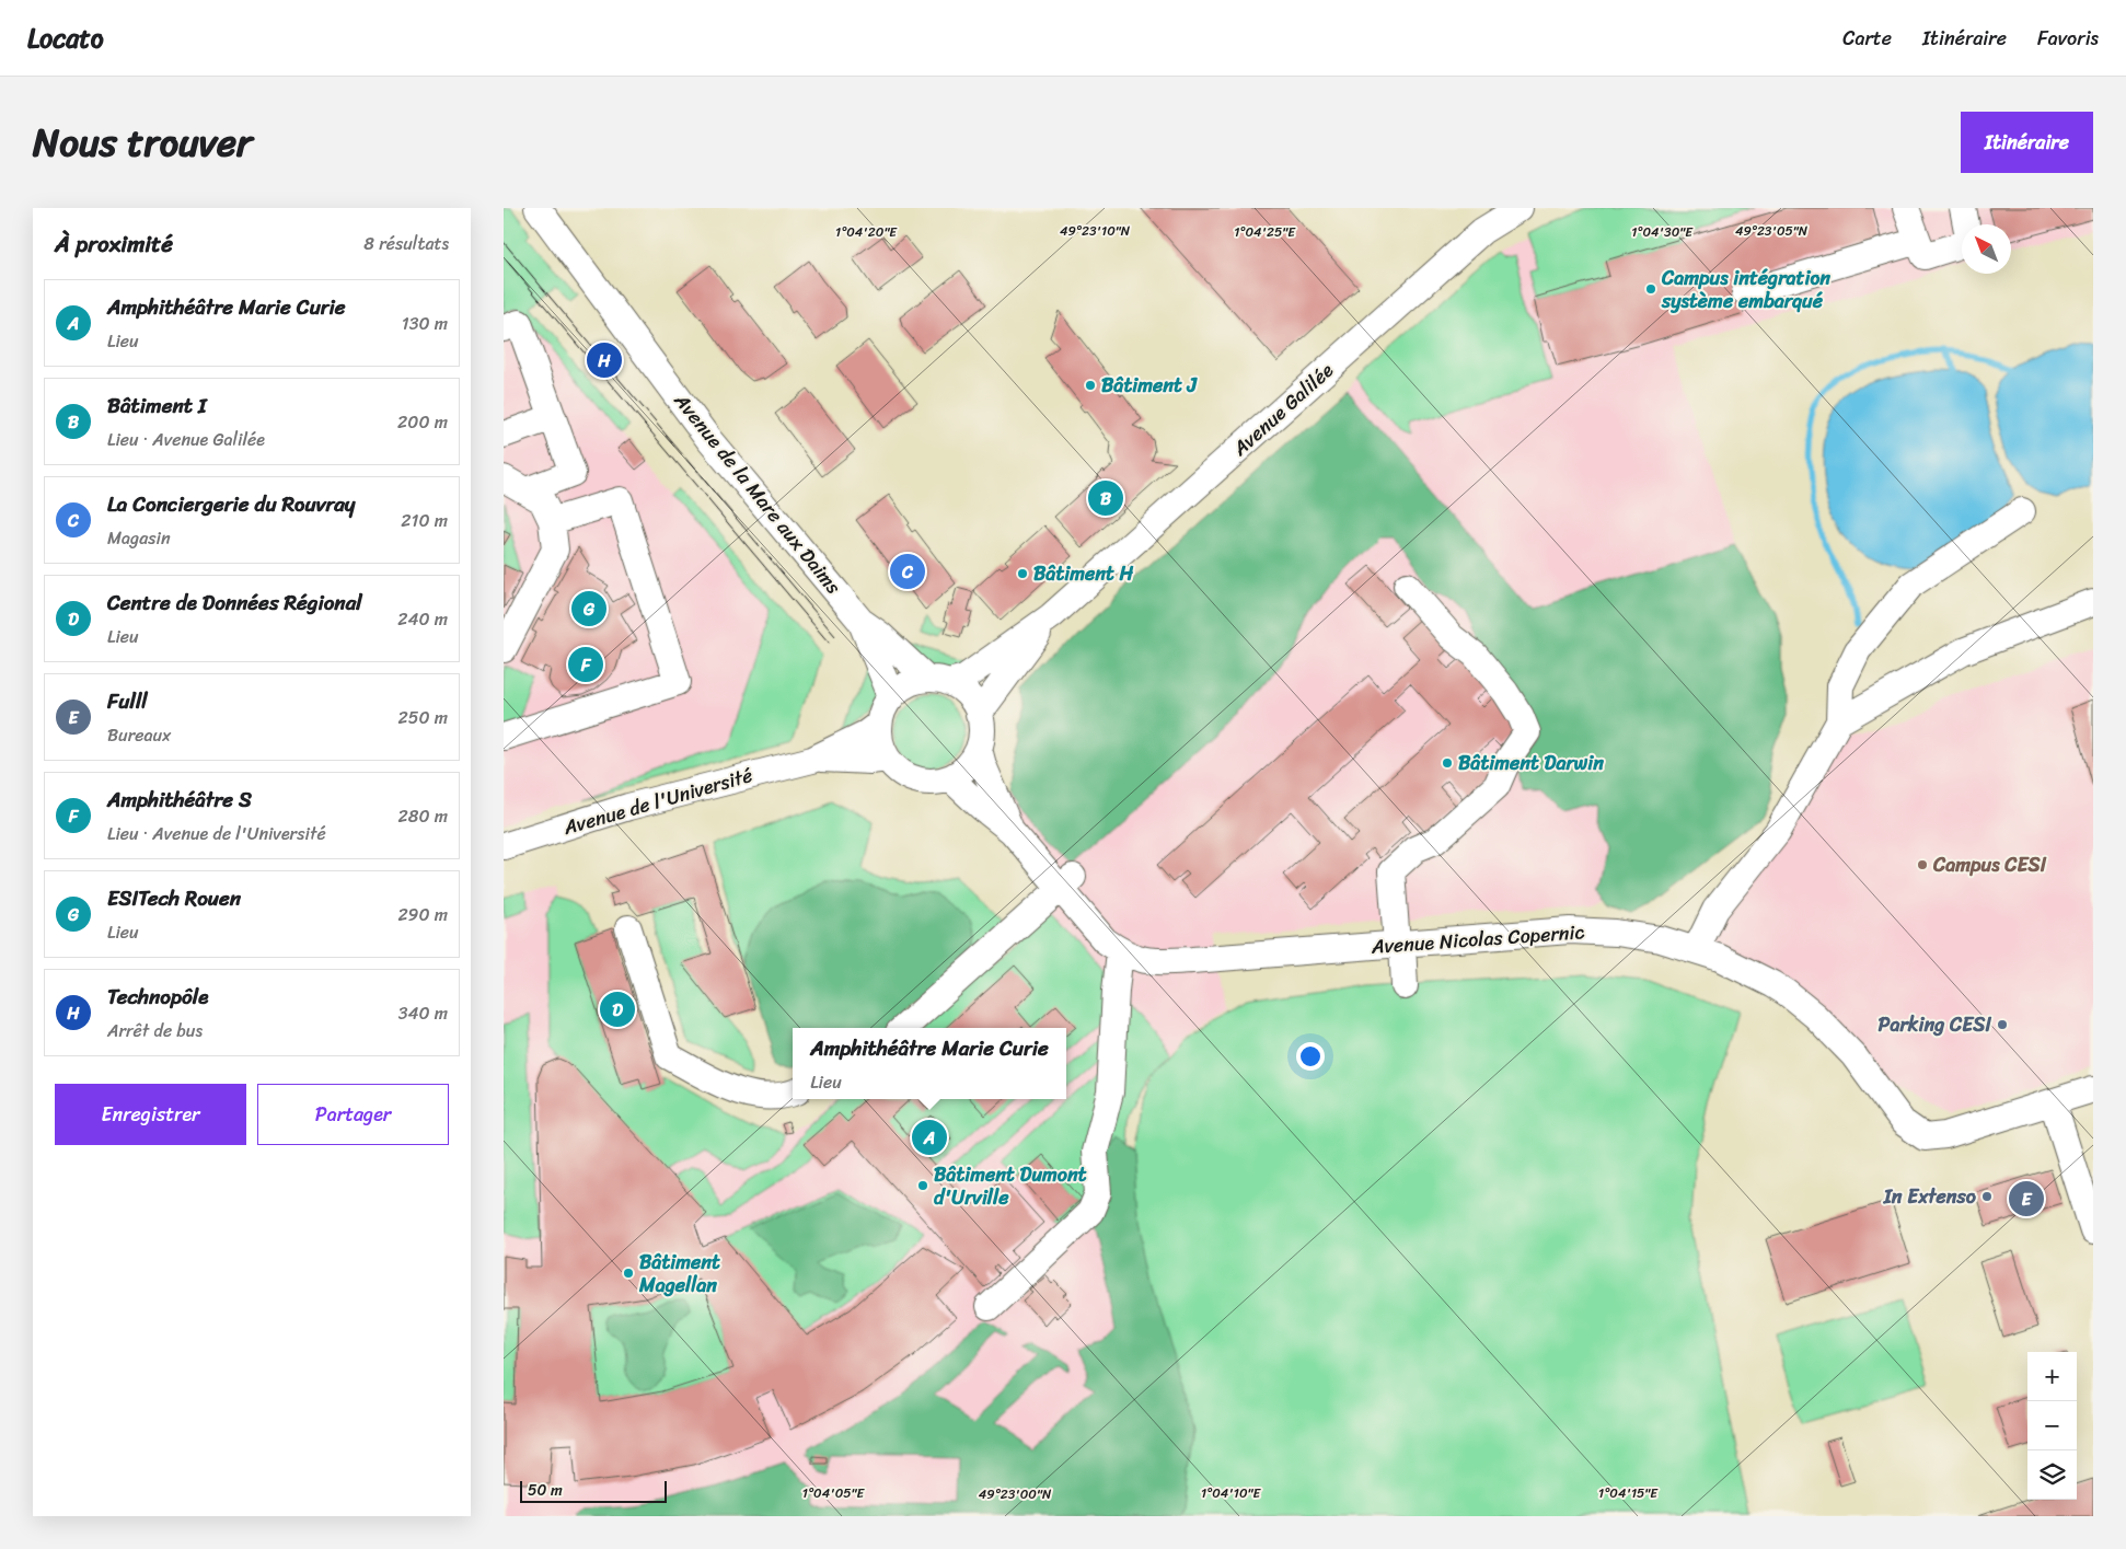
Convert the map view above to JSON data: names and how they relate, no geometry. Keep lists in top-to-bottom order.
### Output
{
  "streets": {
    "street": [
      "Avenue Galilée",
      "Avenue de la Mare aux Daims",
      "Avenue de l'Université",
      "Avenue Nicolas Copernic"
    ]
  },
  "crossings": [
    ["Avenue Galilée", "Avenue de la Mare aux Daims"],
    ["Avenue Galilée", "Avenue de l'Université"],
    ["Avenue Galilée", "Avenue Nicolas Copernic"],
    ["Avenue de la Mare aux Daims", "Avenue de l'Université"],
    ["Avenue de la Mare aux Daims", "Avenue Nicolas Copernic"],
    ["Avenue de l'Université", "Avenue Nicolas Copernic"]
  ],
  "places": [
    "Campus intégration système embarqué",
    "Bâtiment J",
    "Bâtiment H",
    "Bâtiment Darwin",
    "Campus CESI",
    "Parking CESI",
    "Bâtiment Dumont d'Urville",
    "In Extenso",
    "Bâtiment Magellan"
  ],
  "scale_bar": "50 m",
  "north": "top left",
  "page": {
    "header": "Locato",
    "nav": ["Carte", "Itinéraire", "Favoris"],
    "title": "Nous trouver",
    "buttons": [
      "Itinéraire",
      ["Enregistrer", "Partager"]
    ],
    "heading": ["À proximité", "8 résultats"],
    "list": [
      {
        "mark": "A",
        "name": "Amphithéâtre Marie Curie",
        "note": "Lieu",
        "value": "130 m"
      },
      {
        "mark": "B",
        "name": "Bâtiment I",
        "note": "Lieu · Avenue Galilée",
        "value": "200 m"
      },
      {
        "mark": "C",
        "name": "La Conciergerie du Rouvray",
        "note": "Magasin",
        "value": "210 m"
      },
      {
        "mark": "D",
        "name": "Centre de Données Régional",
        "note": "Lieu",
        "value": "240 m"
      },
      {
        "mark": "E",
        "name": "Fulll",
        "note": "Bureaux",
        "value": "250 m"
      },
      {
        "mark": "F",
        "name": "Amphithéâtre S",
        "note": "Lieu · Avenue de l'Université",
        "value": "280 m"
      },
      {
        "mark": "G",
        "name": "ESITech Rouen",
        "note": "Lieu",
        "value": "290 m"
      },
      {
        "mark": "H",
        "name": "Technopôle",
        "note": "Arrêt de bus",
        "value": "340 m"
      }
    ],
    "pins": [
      "H",
      "B",
      "C",
      "G",
      "F",
      "D",
      "A",
      "E"
    ],
    "popup": ["Amphithéâtre Marie Curie", "Lieu"],
    "map_buttons": ["+", "−"],
    "scale": "50 m"
  },
  "coordinates": [
    "49°23'05\"N",
    "49°23'10\"N",
    "1°04'20\"E",
    "1°04'25\"E",
    "1°04'30\"E",
    "1°04'05\"E",
    "1°04'10\"E",
    "1°04'15\"E",
    "49°23'00\"N"
  ]
}
